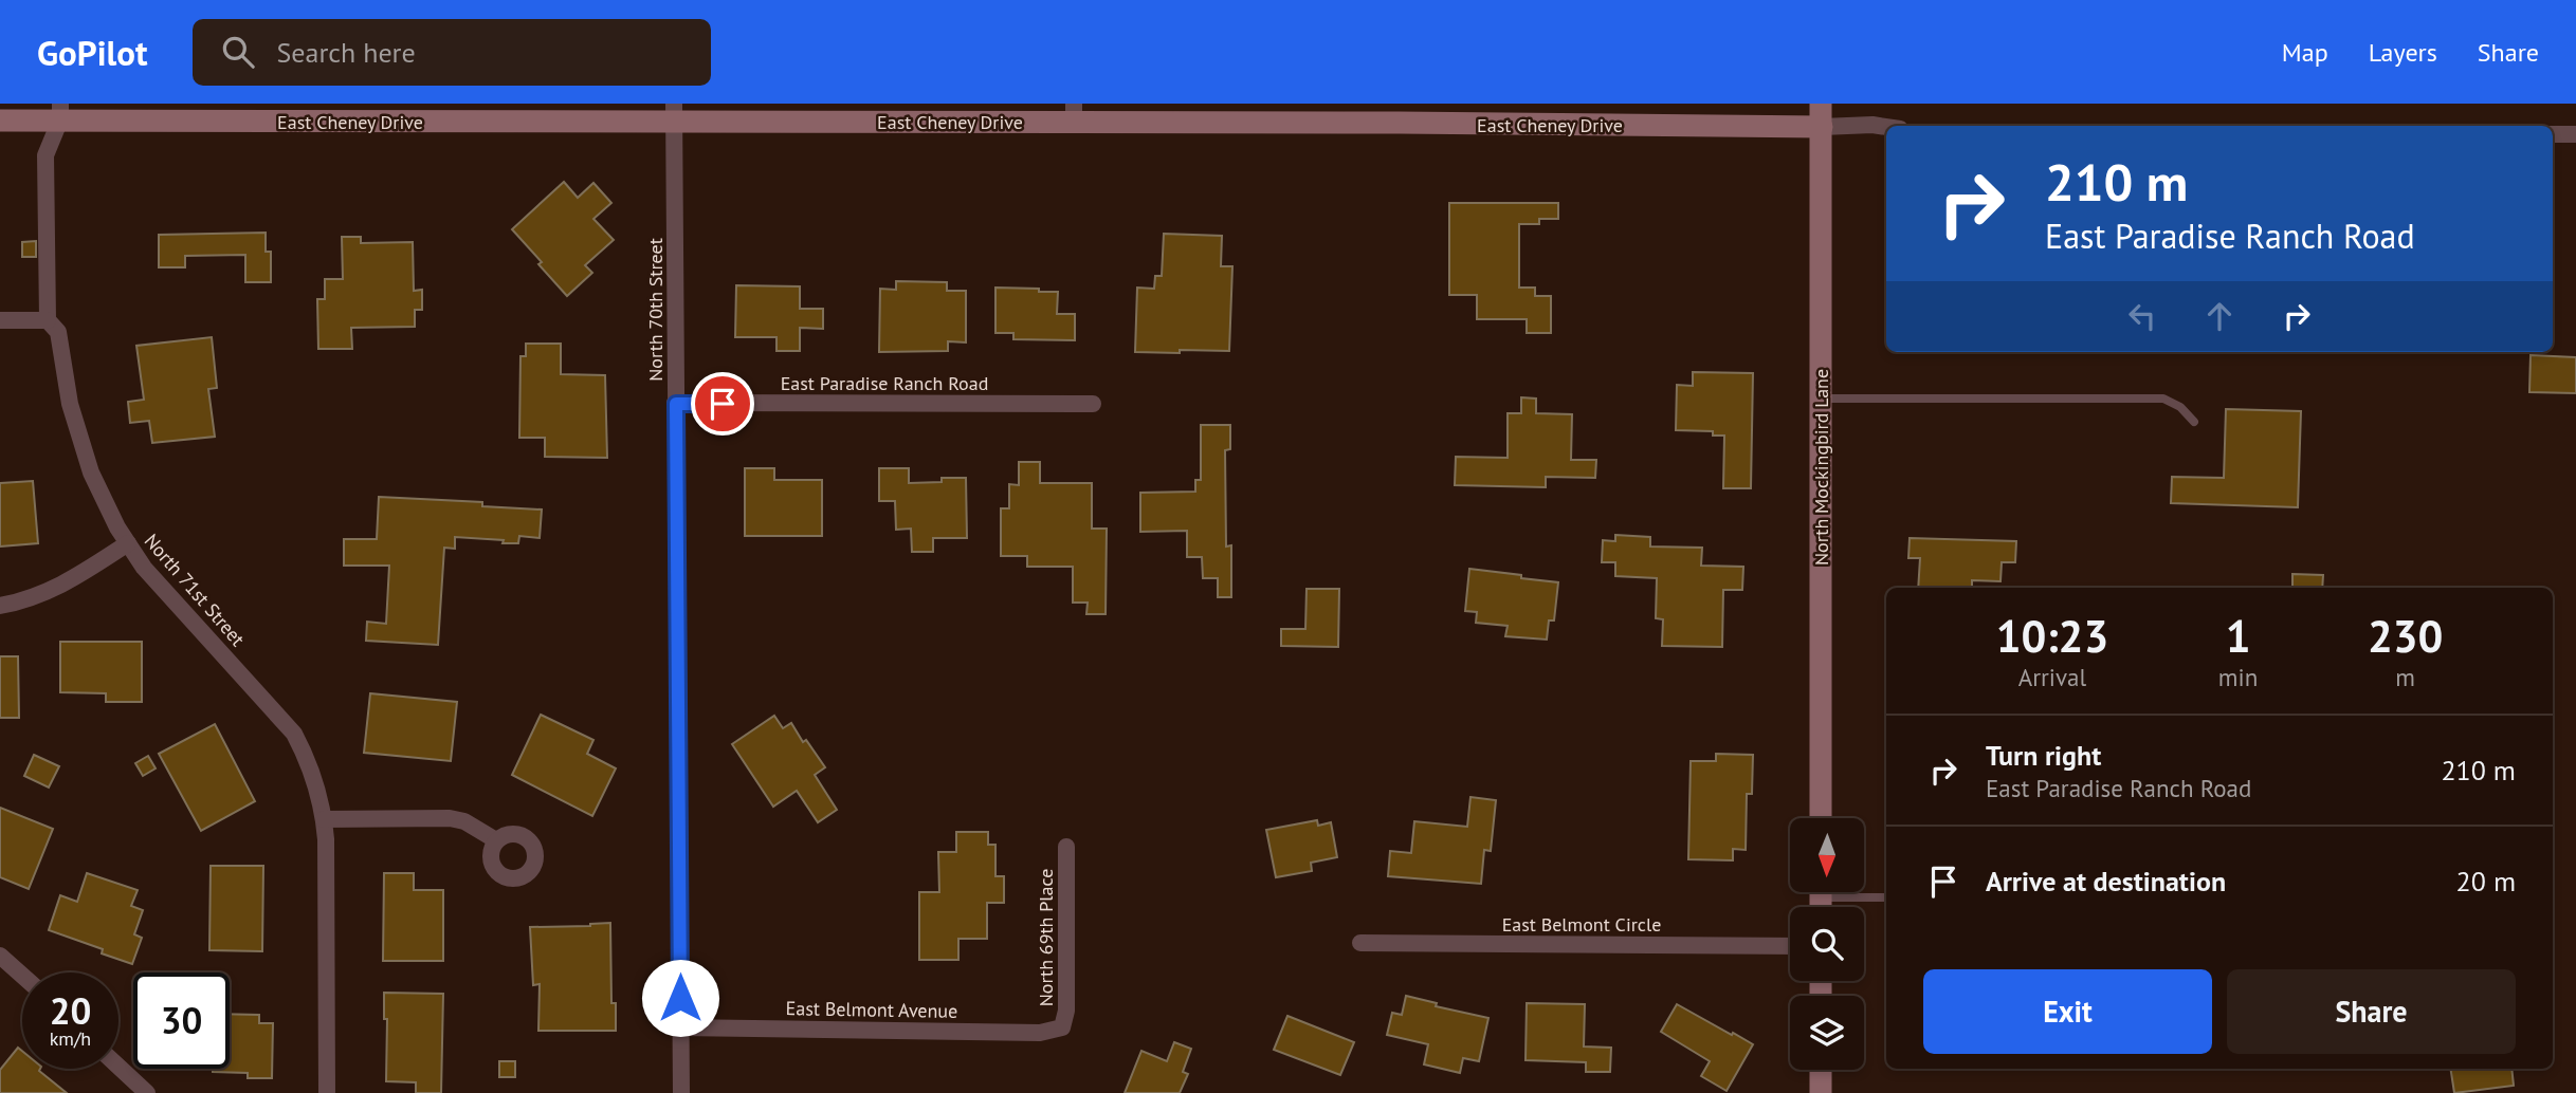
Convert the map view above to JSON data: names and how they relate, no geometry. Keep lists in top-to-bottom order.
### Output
{
  "streets": {
    "street": [
      "East Cheney Drive",
      "North 70th Street",
      "East Paradise Ranch Road",
      "North Mockingbird Lane",
      "North 71st Street",
      "East Belmont Circle",
      "North 69th Place",
      "East Belmont Avenue"
    ]
  },
  "crossings": [
    ["East Cheney Drive", "North 70th Street"],
    ["East Cheney Drive", "North Mockingbird Lane"],
    ["East Cheney Drive", "North 71st Street"],
    ["North 70th Street", "East Paradise Ranch Road"],
    ["North 70th Street", "East Belmont Avenue"],
    ["North 69th Place", "East Belmont Avenue"]
  ],
  "north": "bottom",
  "page": {
    "header": "GoPilot",
    "search": "Search here",
    "nav": ["Map", "Layers", "Share"],
    "turn": ["210 m", "East Paradise Ranch Road"],
    "eta": [
      "10:23",
      "Arrival",
      "1",
      "min",
      "230",
      "m"
    ],
    "list": [
      {
        "name": "Turn right",
        "note": "East Paradise Ranch Road",
        "value": "210 m"
      },
      {
        "name": "Arrive at destination",
        "value": "20 m"
      }
    ],
    "buttons": ["Exit", "Share"],
    "speed": "20 km/h",
    "limit": "30"
  }
}
